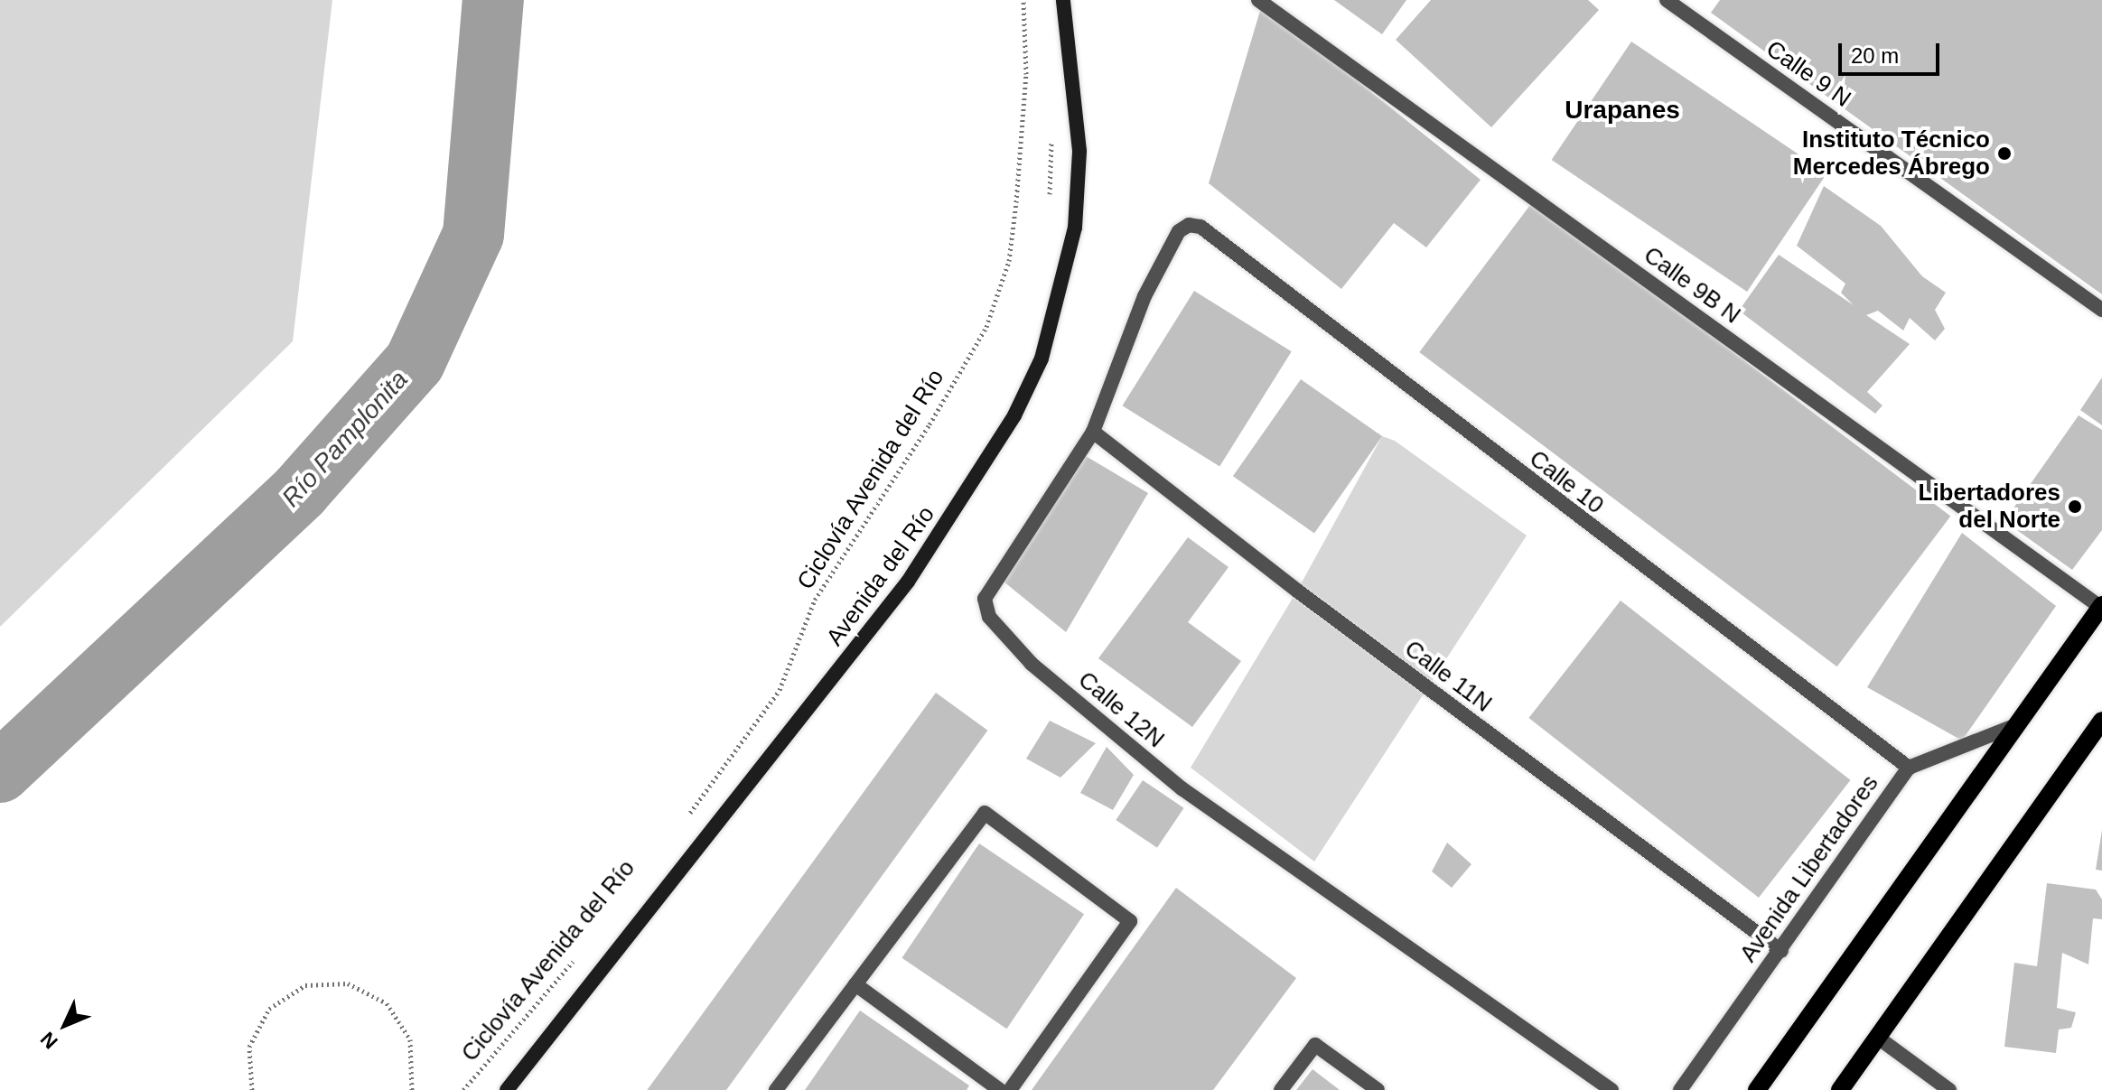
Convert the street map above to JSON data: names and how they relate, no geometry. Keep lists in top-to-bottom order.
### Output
{
  "streets": {
    "main road": ["Avenida del Río"],
    "street": [
      "Calle 9 N",
      "Calle 9B N",
      "Calle 10",
      "Calle 11N",
      "Calle 12N",
      "Avenida Libertadores"
    ],
    "path": ["Ciclovía Avenida del Río"]
  },
  "crossings": [
    ["Calle 10", "Calle 12N"],
    ["Calle 10", "Avenida Libertadores"],
    ["Calle 11N", "Calle 12N"],
    ["Calle 11N", "Avenida Libertadores"]
  ],
  "districts": ["Urapanes"],
  "water": ["Río Pamplonita"],
  "places": ["Instituto Técnico Mercedes Ábrego", "Libertadores del Norte"],
  "scale_bar": "20 m",
  "north": "bottom left"
}
